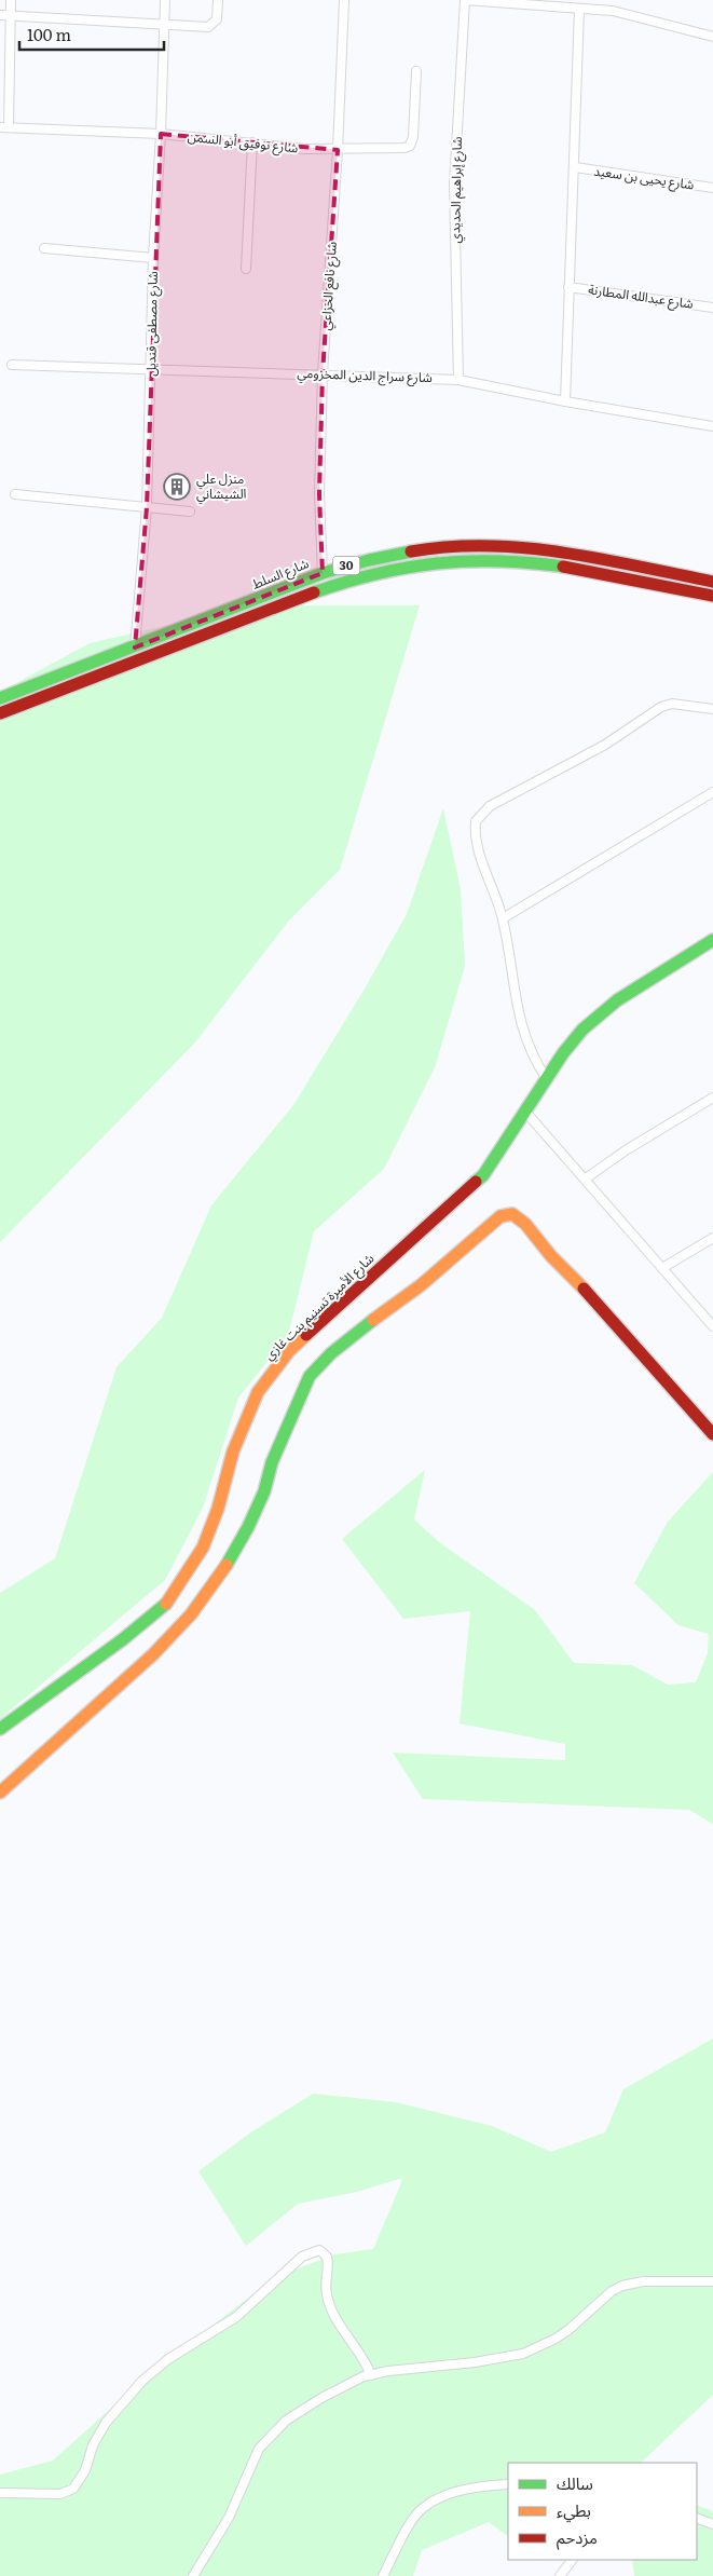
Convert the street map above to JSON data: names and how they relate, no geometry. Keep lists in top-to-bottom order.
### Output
{
  "streets": {
    "main road": ["30", "شارع السلط", "شارع الأميرة تسنيم بنت غازي"],
    "street": [
      "شارع توفيق أبو السمن",
      "شارع يحيى بن سعيد",
      "شارع إبراهيم الحديدي",
      "شارع نافع الخزاعي",
      "شارع عبدالله المطارنة",
      "شارع مصطفى قنديل",
      "شارع سراج الدين المخزومي"
    ]
  },
  "crossings": [
    ["شارع توفيق أبو السمن", "شارع نافع الخزاعي"],
    ["شارع توفيق أبو السمن", "شارع مصطفى قنديل"],
    ["شارع إبراهيم الحديدي", "شارع سراج الدين المخزومي"],
    ["شارع نافع الخزاعي", "شارع سراج الدين المخزومي"],
    ["شارع نافع الخزاعي", "شارع السلط"],
    ["شارع مصطفى قنديل", "شارع سراج الدين المخزومي"],
    ["شارع مصطفى قنديل", "شارع السلط"]
  ],
  "places": {
    "building": ["منزل علي الشيشاني"]
  },
  "legend": ["سالك", "بطيء", "مزدحم"],
  "scale_bar": "100 m"
}
